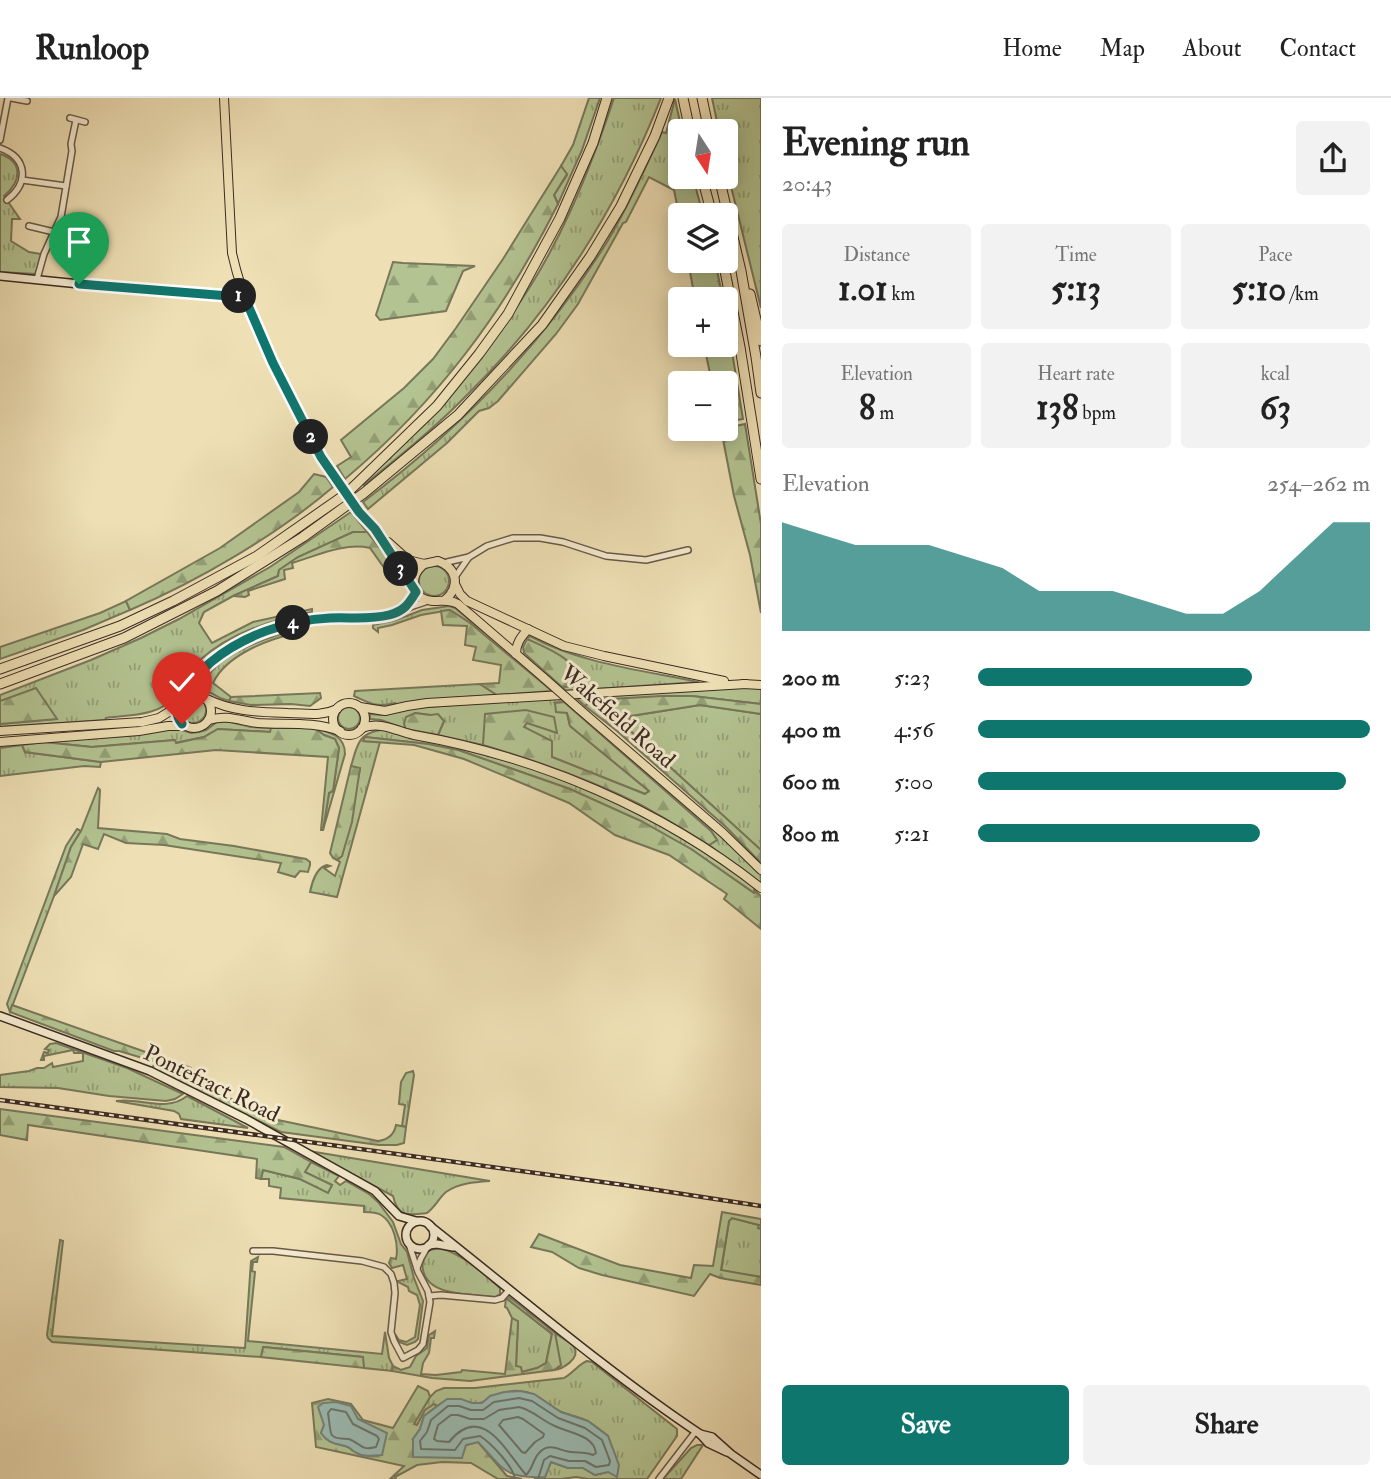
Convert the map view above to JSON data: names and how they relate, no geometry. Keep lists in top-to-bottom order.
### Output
{
  "streets": {
    "main road": ["Wakefield Road", "Pontefract Road"]
  },
  "north": "bottom",
  "page": {
    "header": "Runloop",
    "nav": [
      "Home",
      "Map",
      "About",
      "Contact"
    ],
    "heading": ["Evening run", "20:43"],
    "map_buttons": ["+", "−"],
    "stats": [
      ["Distance", "1.01 km"],
      ["Time", "5:13"],
      ["Pace", "5:10 /km"],
      ["Elevation", "8 m"],
      ["Heart rate", "138 bpm"],
      ["kcal", "63"]
    ],
    "pins": [
      "1",
      "2",
      "3",
      "4"
    ],
    "chart": ["Elevation", "254–262 m"],
    "list": [
      {
        "name": "200 m",
        "note": "5:23"
      },
      {
        "name": "400 m",
        "note": "4:56"
      },
      {
        "name": "600 m",
        "note": "5:00"
      },
      {
        "name": "800 m",
        "note": "5:21"
      }
    ],
    "buttons": ["Save", "Share"]
  }
}
